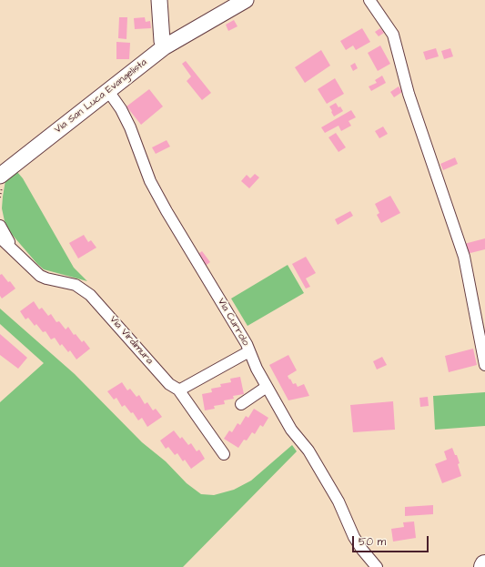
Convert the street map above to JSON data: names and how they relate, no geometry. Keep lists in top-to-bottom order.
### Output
{
  "streets": {
    "main road": ["Via San Luca Evangelista"],
    "street": ["Via Currolo", "Via Virdimura"]
  },
  "crossings": [
    ["Via San Luca Evangelista", "Via Currolo"]
  ],
  "scale_bar": "50 m"
}
